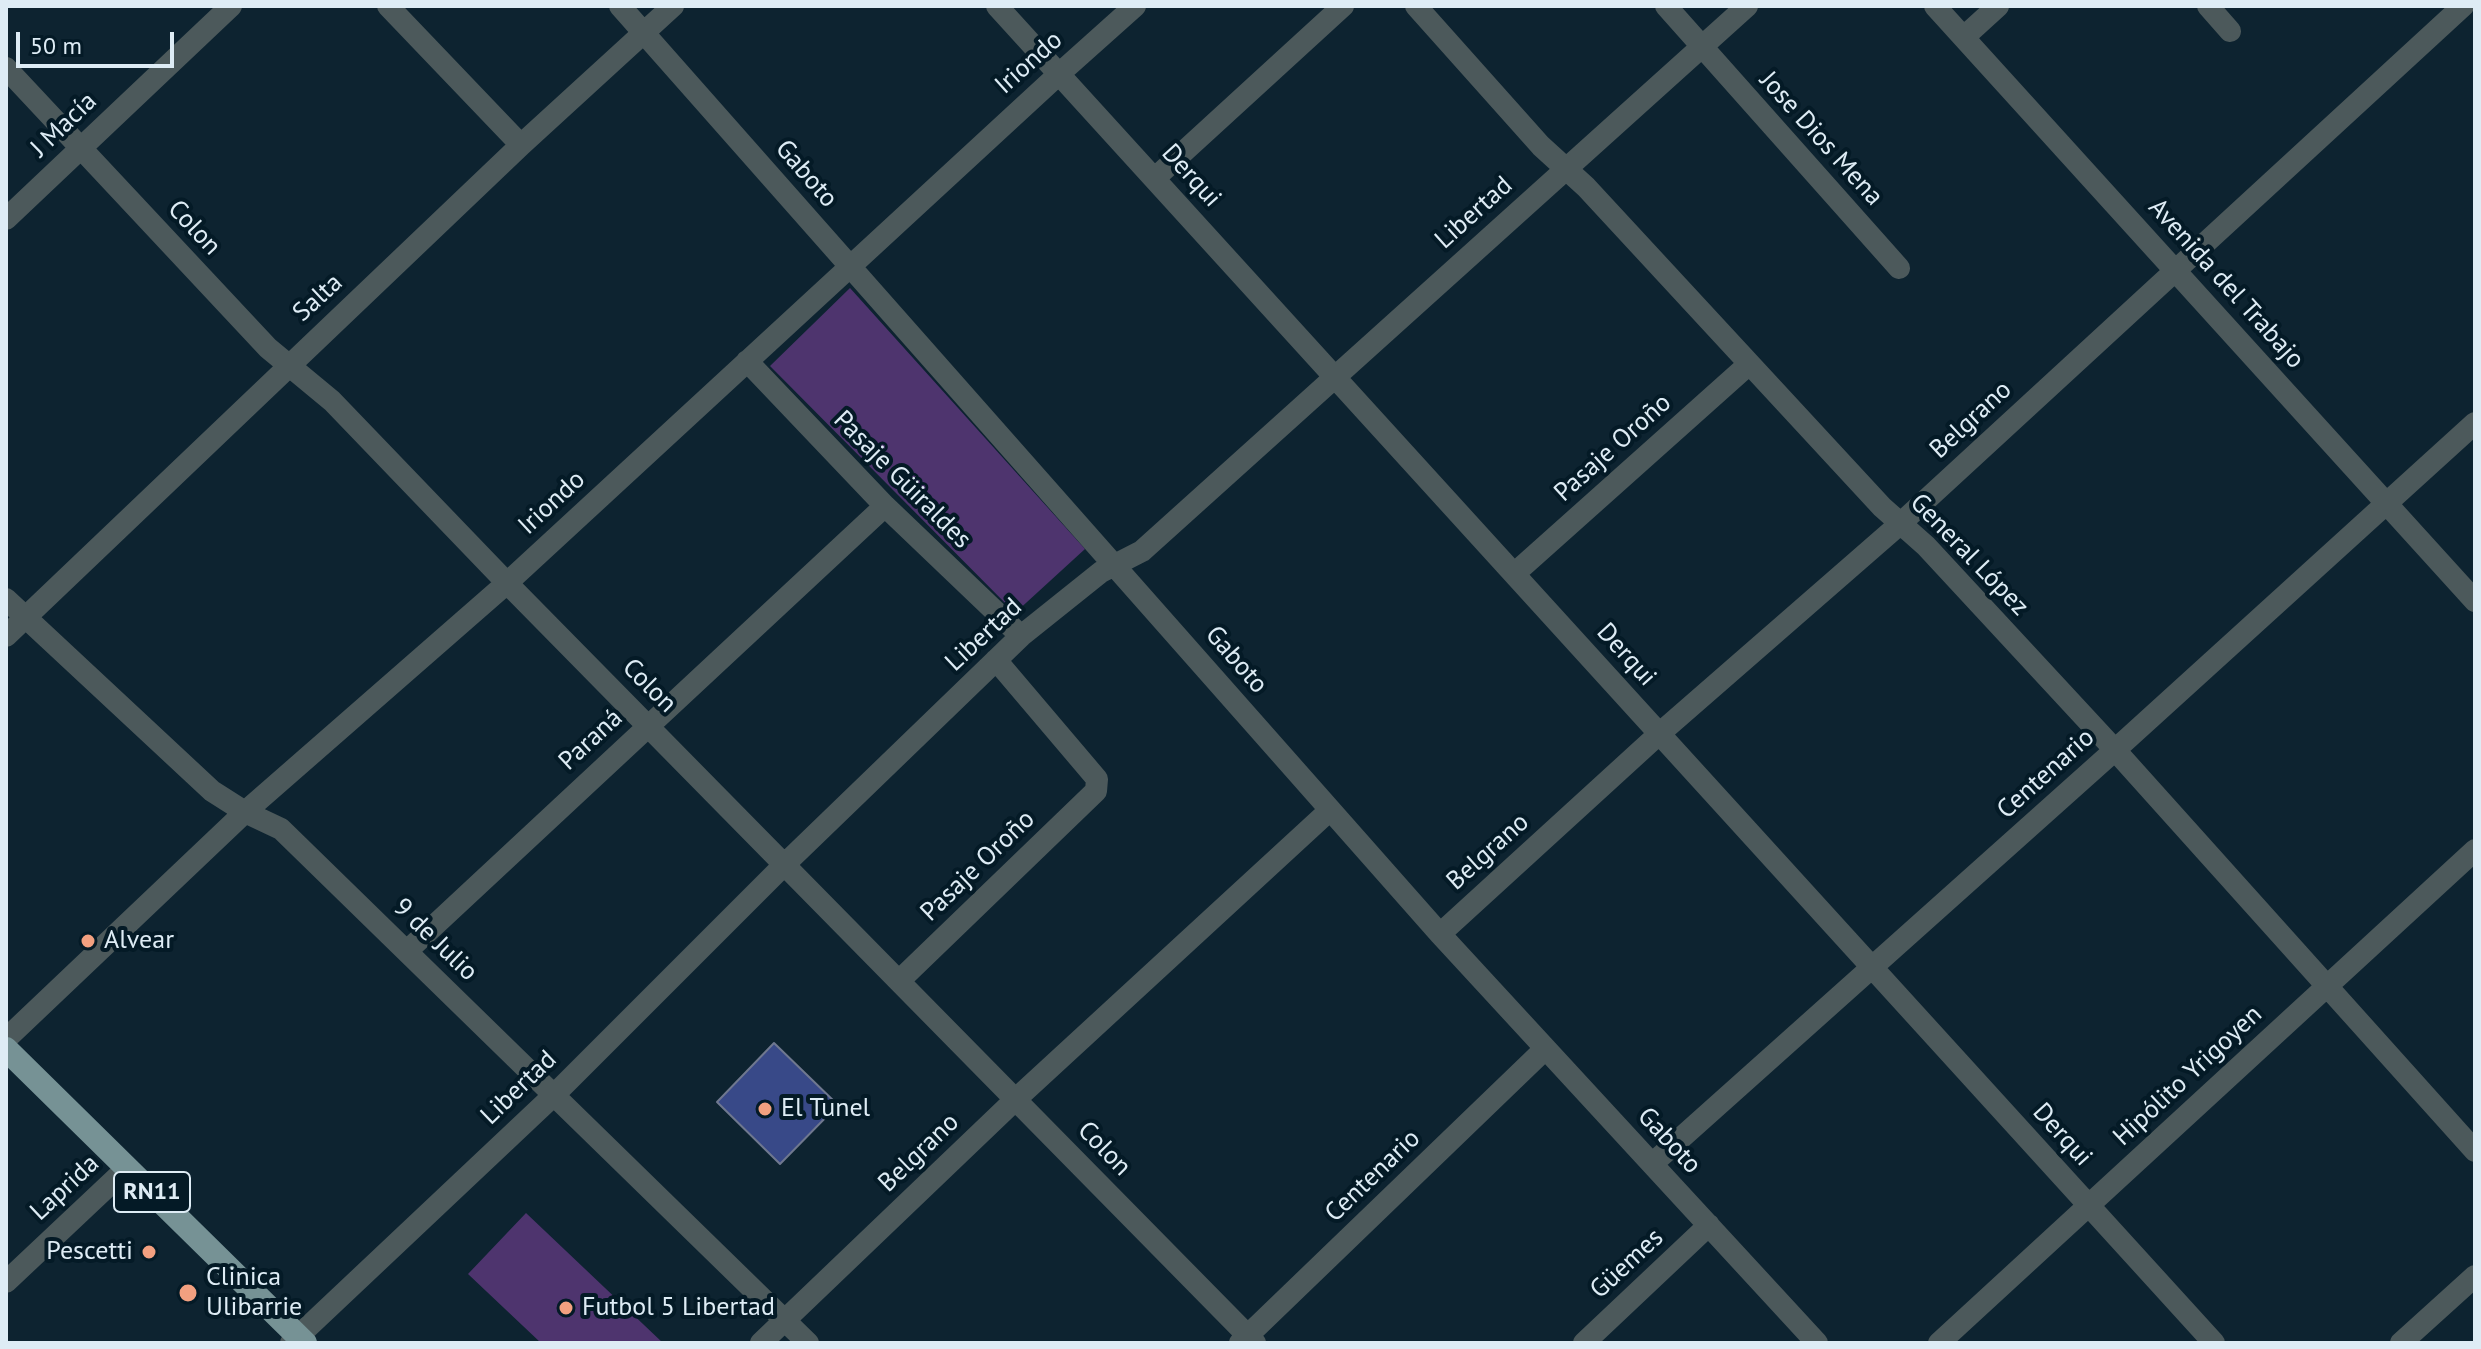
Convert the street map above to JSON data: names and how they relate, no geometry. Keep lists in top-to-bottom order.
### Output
{
  "streets": {
    "main road": ["RN11"],
    "street": [
      "Iriondo",
      "J Macía",
      "Jose Dios Mena",
      "Gaboto",
      "Derqui",
      "Libertad",
      "Colon",
      "Avenida del Trabajo",
      "Salta",
      "Belgrano",
      "Pasaje Oroño",
      "Pasaje Güiraldes",
      "General López",
      "Paraná",
      "Centenario",
      "9 de Julio",
      "Hipólito Yrigoyen",
      "Laprida",
      "Güemes"
    ]
  },
  "crossings": [
    ["Iriondo", "Gaboto"],
    ["Iriondo", "Derqui"],
    ["Iriondo", "Colon"],
    ["Iriondo", "Pasaje Güiraldes"],
    ["Iriondo", "9 de Julio"],
    ["J Macía", "Colon"],
    ["Jose Dios Mena", "Libertad"],
    ["Gaboto", "Libertad"],
    ["Gaboto", "Salta"],
    ["Gaboto", "Belgrano"],
    ["Gaboto", "Centenario"],
    ["Gaboto", "Güemes"],
    ["Derqui", "Libertad"],
    ["Derqui", "Belgrano"],
    ["Derqui", "Pasaje Oroño"],
    ["Derqui", "Centenario"],
    ["Derqui", "Hipólito Yrigoyen"],
    ["Libertad", "Colon"],
    ["Libertad", "Pasaje Oroño"],
    ["Libertad", "Pasaje Güiraldes"],
    ["Libertad", "General López"],
    ["Libertad", "9 de Julio"],
    ["Libertad", "RN11"],
    ["Colon", "Salta"],
    ["Colon", "Belgrano"],
    ["Colon", "Pasaje Oroño"],
    ["Colon", "Paraná"],
    ["Colon", "Centenario"],
    ["Avenida del Trabajo", "Belgrano"],
    ["Avenida del Trabajo", "Centenario"],
    ["Salta", "9 de Julio"],
    ["Belgrano", "General López"],
    ["Belgrano", "9 de Julio"],
    ["Pasaje Oroño", "General López"],
    ["Pasaje Güiraldes", "Paraná"],
    ["General López", "Centenario"],
    ["General López", "Hipólito Yrigoyen"],
    ["Paraná", "9 de Julio"],
    ["Laprida", "RN11"]
  ],
  "places": [
    "Alvear",
    "El Tunel",
    "Pescetti",
    "Clinica Ulibarrie",
    "Futbol 5 Libertad"
  ],
  "scale_bar": "50 m"
}
